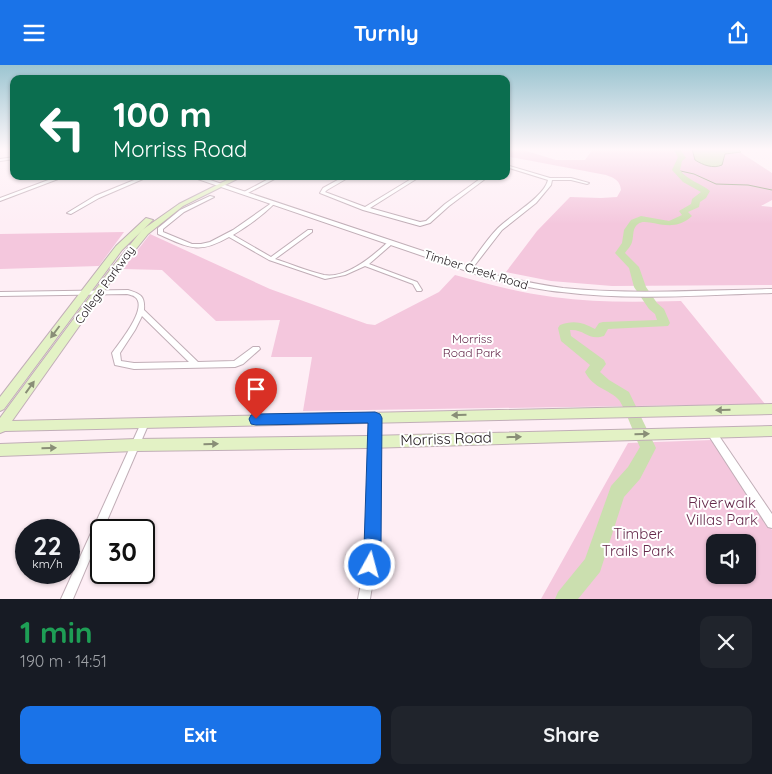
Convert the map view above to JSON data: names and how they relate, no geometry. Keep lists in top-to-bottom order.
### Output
{
  "streets": {
    "main road": ["College Parkway", "Morriss Road"],
    "street": ["Timber Creek Road"]
  },
  "crossings": [
    ["Timber Creek Road", "College Parkway"],
    ["College Parkway", "Morriss Road"]
  ],
  "parks": ["Morriss Road Park", "Riverwalk Villas Park", "Timber Trails Park"],
  "page": {
    "header": "Turnly",
    "turn": ["100 m", "Morriss Road"],
    "speed": "22 km/h",
    "limit": "30",
    "heading": ["1 min", "190 m · 14:51"],
    "buttons": ["Exit", "Share"]
  }
}
